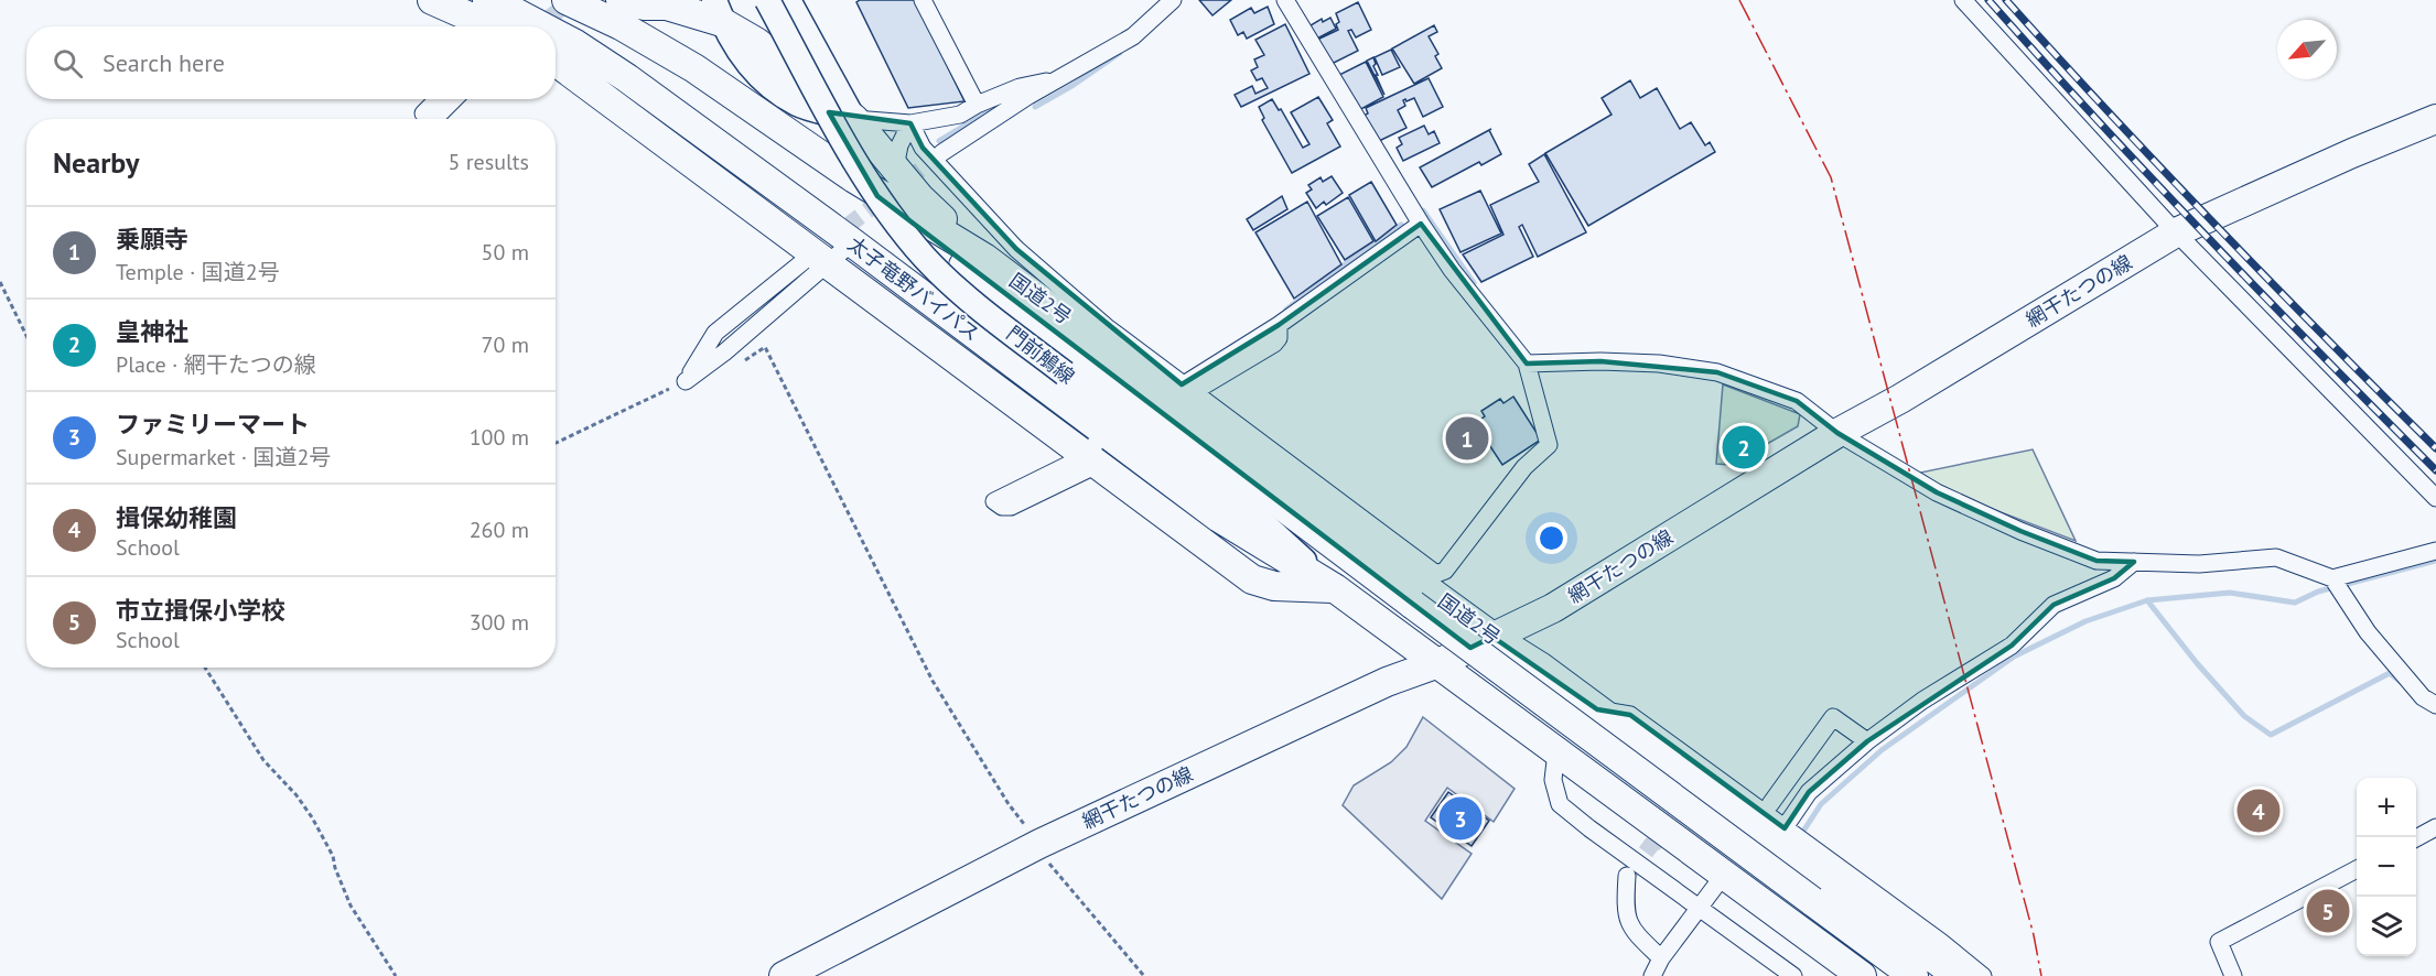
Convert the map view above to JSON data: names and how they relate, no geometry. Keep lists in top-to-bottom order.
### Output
{
  "streets": {
    "main road": [
      "太子竜野バイパス",
      "網干たつの線",
      "国道2号",
      "門前鵤線"
    ]
  },
  "crossings": [
    ["太子竜野バイパス", "門前鵤線"],
    ["網干たつの線", "国道2号"]
  ],
  "north": "bottom left",
  "page": {
    "search": "Search here",
    "heading": ["Nearby", "5 results"],
    "list": [
      {
        "mark": "1",
        "name": "乗願寺",
        "note": "Temple · 国道2号",
        "value": "50 m"
      },
      {
        "mark": "2",
        "name": "皇神社",
        "note": "Place · 網干たつの線",
        "value": "70 m"
      },
      {
        "mark": "3",
        "name": "ファミリーマート",
        "note": "Supermarket · 国道2号",
        "value": "100 m"
      },
      {
        "mark": "4",
        "name": "揖保幼稚園",
        "note": "School",
        "value": "260 m"
      },
      {
        "mark": "5",
        "name": "市立揖保小学校",
        "note": "School",
        "value": "300 m"
      }
    ],
    "pins": [
      "1",
      "2",
      "4",
      "3",
      "5"
    ],
    "map_buttons": ["+", "−"]
  }
}
